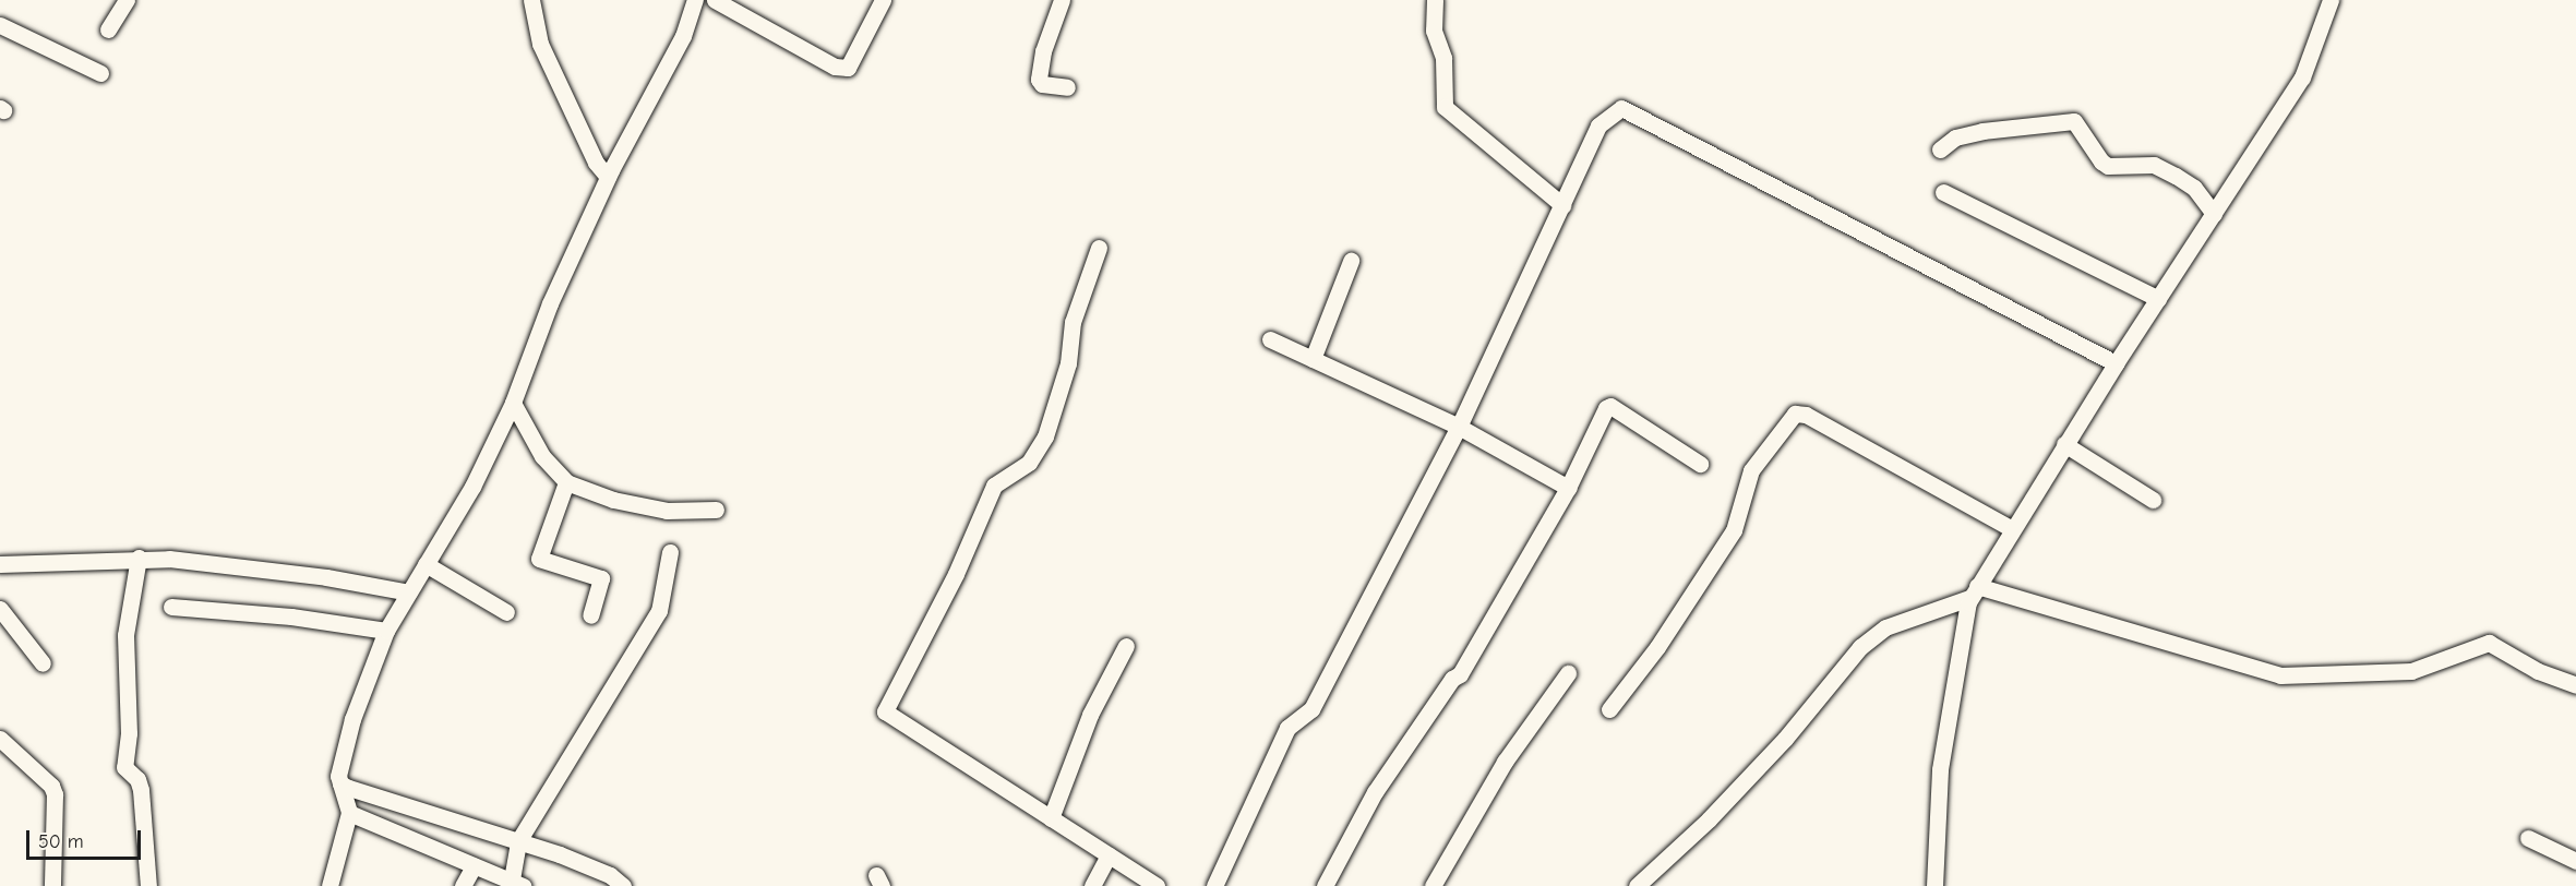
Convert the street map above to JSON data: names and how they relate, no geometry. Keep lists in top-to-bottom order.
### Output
{
  "scale_bar": "50 m"
}
